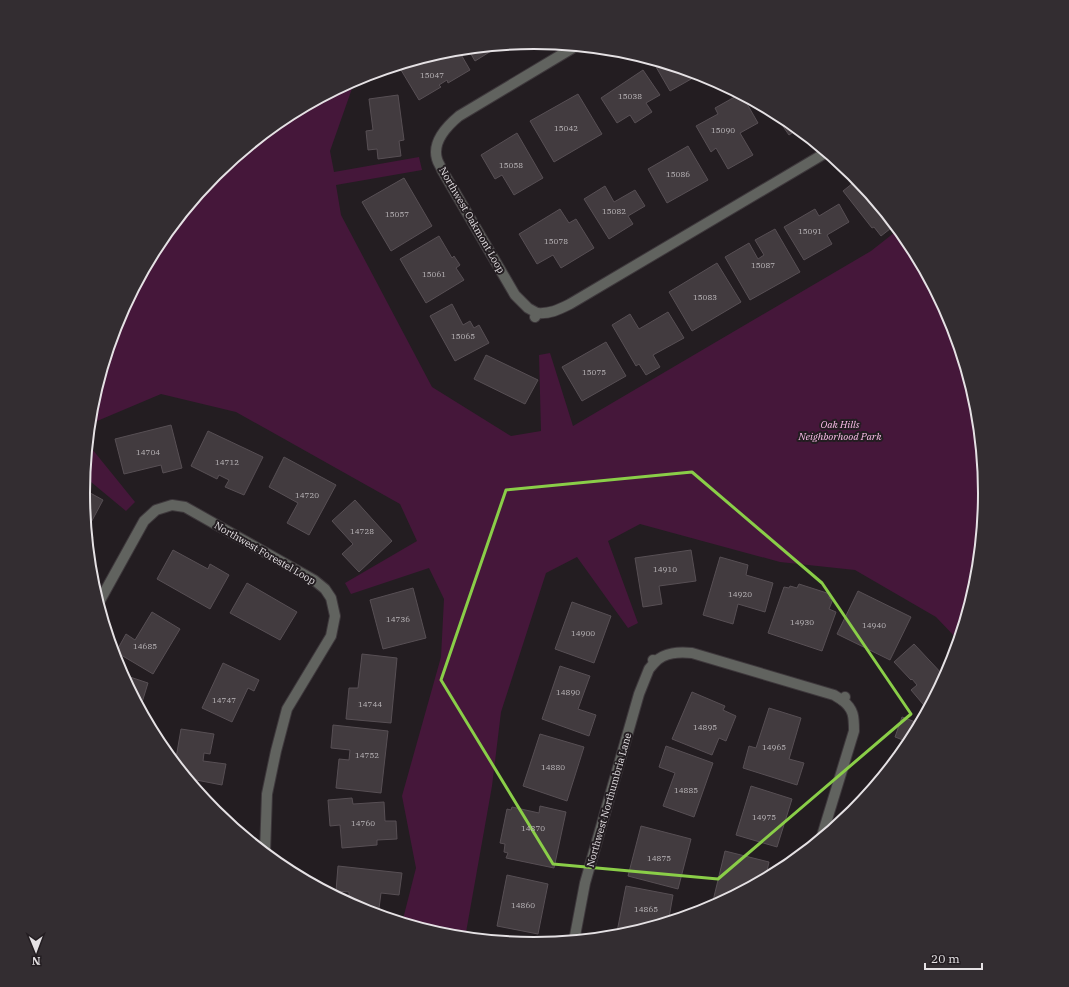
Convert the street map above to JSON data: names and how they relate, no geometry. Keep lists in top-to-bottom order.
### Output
{
  "streets": {
    "street": ["Northwest Oakmont Loop", "Northwest Forestel Loop", "Northwest Northumbria Lane"]
  },
  "parks": ["Oak Hills Neighborhood Park"],
  "house_numbers": [
    "15047",
    "15038",
    "15042",
    "15090",
    "15058",
    "15086",
    "15082",
    "15057",
    "15091",
    "15078",
    "15087",
    "15061",
    "15083",
    "15065",
    "15075",
    "14704",
    "14712",
    "14720",
    "14728",
    "14910",
    "14920",
    "14736",
    "14930",
    "14940",
    "14900",
    "14685",
    "14890",
    "14747",
    "14744",
    "14895",
    "14965",
    "14752",
    "14880",
    "14885",
    "14975",
    "14760",
    "14870",
    "14875",
    "14860",
    "14865"
  ],
  "scale_bar": "20 m",
  "north": "bottom"
}
